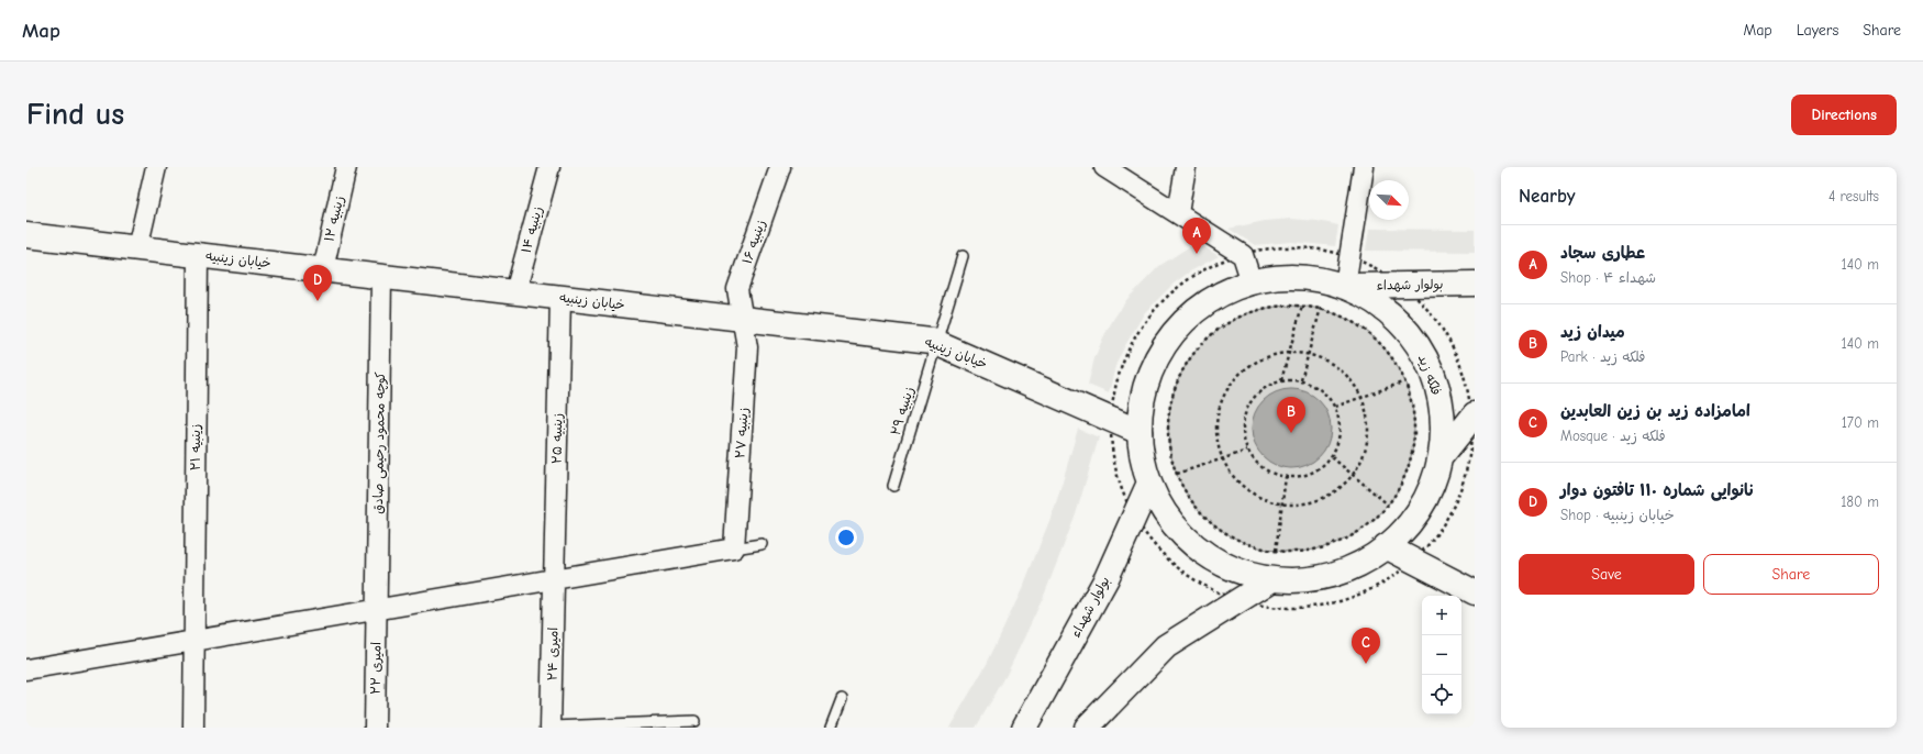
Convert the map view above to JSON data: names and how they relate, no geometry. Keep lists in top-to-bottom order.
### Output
{
  "streets": {
    "main road": ["خیابان زینبیه", "بولوار شهداء", "فلکه زید"],
    "street": [
      "زینبیه ۱۲",
      "زینبیه ۱۴",
      "زینبیه ۱۶",
      "زینبیه ۲۷",
      "زینبیه ۲۵",
      "کوچه محمود رحیمی صادق",
      "زینبیه ۲۱",
      "امیری ۲۴",
      "امیری ۲۲"
    ],
    "lane": ["زینبیه ۲۹"]
  },
  "crossings": [
    ["زینبیه ۱۲", "خیابان زینبیه"],
    ["زینبیه ۱۴", "خیابان زینبیه"],
    ["زینبیه ۱۶", "خیابان زینبیه"],
    ["زینبیه ۱۶", "زینبیه ۲۷"],
    ["خیابان زینبیه", "فلکه زید"],
    ["خیابان زینبیه", "زینبیه ۲۹"],
    ["خیابان زینبیه", "زینبیه ۲۷"],
    ["خیابان زینبیه", "زینبیه ۲۵"],
    ["خیابان زینبیه", "کوچه محمود رحیمی صادق"],
    ["خیابان زینبیه", "زینبیه ۲۱"],
    ["بولوار شهداء", "فلکه زید"],
    ["زینبیه ۲۵", "امیری ۲۴"],
    ["کوچه محمود رحیمی صادق", "امیری ۲۲"]
  ],
  "north": "bottom right",
  "page": {
    "header": "Map",
    "nav": ["Map", "Layers", "Share"],
    "buttons": [
      "Directions",
      ["Save", "Share"]
    ],
    "title": "Find us",
    "heading": ["Nearby", "4 results"],
    "pins": [
      "A",
      "D",
      "B",
      "C"
    ],
    "list": [
      {
        "mark": "A",
        "name": "عطاری سجاد",
        "note": "Shop · شهداء ۴",
        "value": "140 m"
      },
      {
        "mark": "B",
        "name": "میدان زید",
        "note": "Park · فلکه زید",
        "value": "140 m"
      },
      {
        "mark": "C",
        "name": "امامزاده زید بن زین العابدین",
        "note": "Mosque · فلکه زید",
        "value": "170 m"
      },
      {
        "mark": "D",
        "name": "نانوایی شماره ۱۱۰ تافتون دوار",
        "note": "Shop · خیابان زینبیه",
        "value": "180 m"
      }
    ],
    "map_buttons": ["+", "−"]
  }
}
